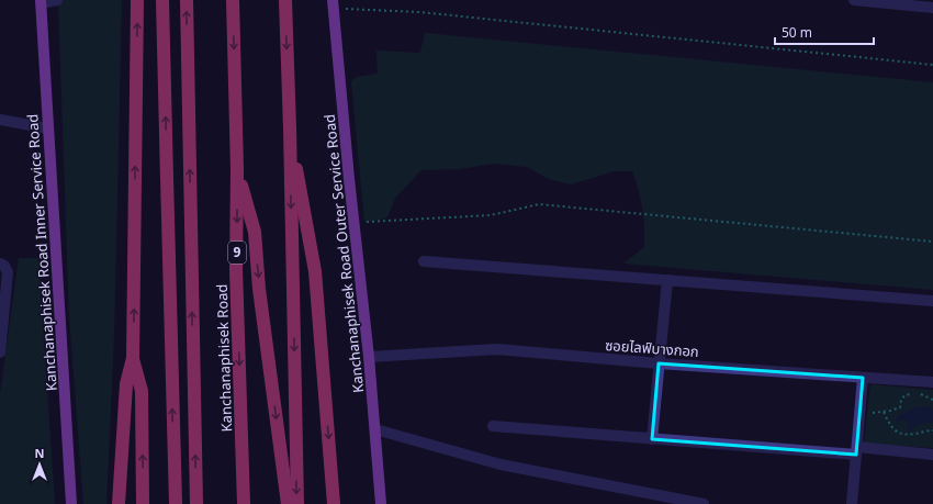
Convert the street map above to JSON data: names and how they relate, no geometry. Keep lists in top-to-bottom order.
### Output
{
  "streets": {
    "highway": ["9", "Kanchanaphisek Road"],
    "main road": ["Kanchanaphisek Road Inner Service Road", "Kanchanaphisek Road Outer Service Road"],
    "street": ["ซอยไลฟ์บางกอก"]
  },
  "crossings": [
    ["Kanchanaphisek Road Outer Service Road", "ซอยไลฟ์บางกอก"]
  ],
  "scale_bar": "50 m",
  "north": "top"
}
